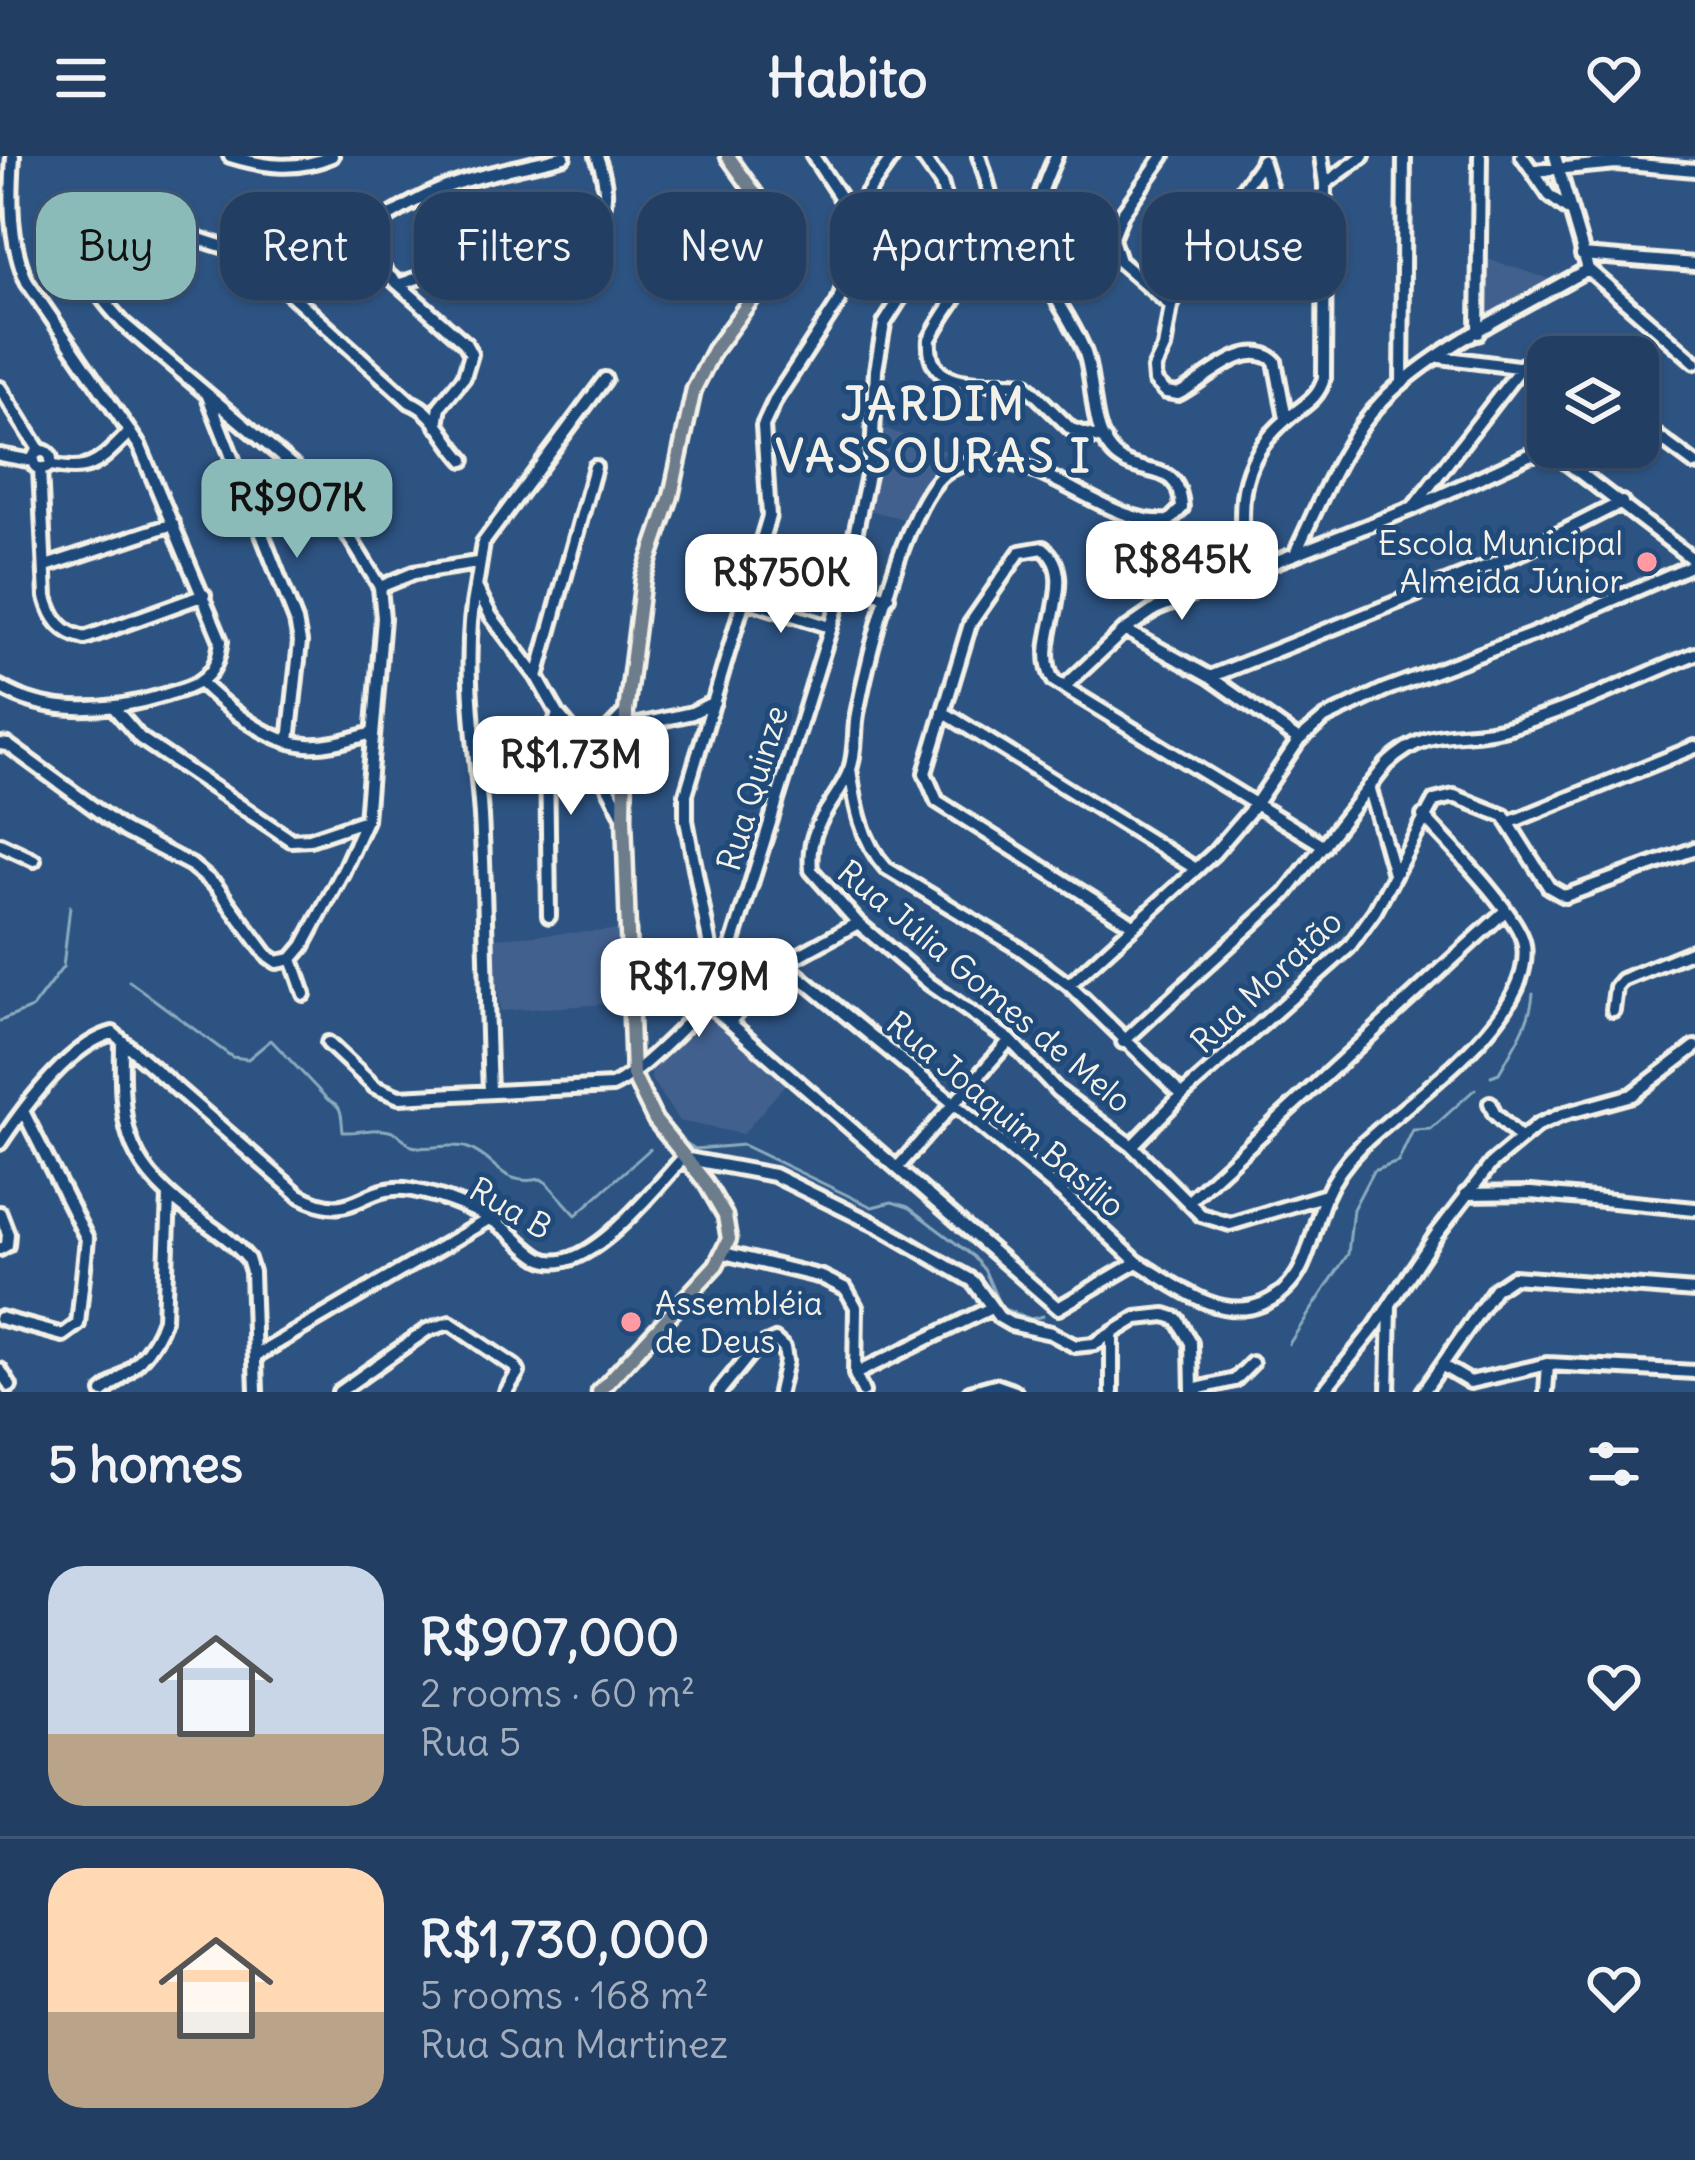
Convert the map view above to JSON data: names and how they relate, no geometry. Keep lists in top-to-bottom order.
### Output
{
  "streets": {
    "street": [
      "Rua Quinze",
      "Rua Moratão",
      "Rua Júlia Gomes de Melo",
      "Rua Joaquim Basílio",
      "Rua B"
    ]
  },
  "crossings": [
    ["Rua Moratão", "Rua Júlia Gomes de Melo"],
    ["Rua Moratão", "Rua Joaquim Basílio"],
    ["Rua Júlia Gomes de Melo", "Rua Joaquim Basílio"]
  ],
  "districts": ["JARDIM VASSOURAS I"],
  "places": ["Escola Municipal Almeida Júnior", "Assembléia de Deus"],
  "page": {
    "header": "Habito",
    "chip": [
      "Buy",
      "Rent",
      "Filters",
      "New",
      "Apartment",
      "House"
    ],
    "price": [
      "R$907K",
      "R$845K",
      "R$750K",
      "R$1.73M",
      "R$1.79M"
    ],
    "heading": "5 homes",
    "list": [
      {
        "name": "R$907,000",
        "note": "2 rooms · 60 m² · Rua 5"
      },
      {
        "name": "R$1,730,000",
        "note": "5 rooms · 168 m² · Rua San Martinez"
      }
    ]
  }
}
